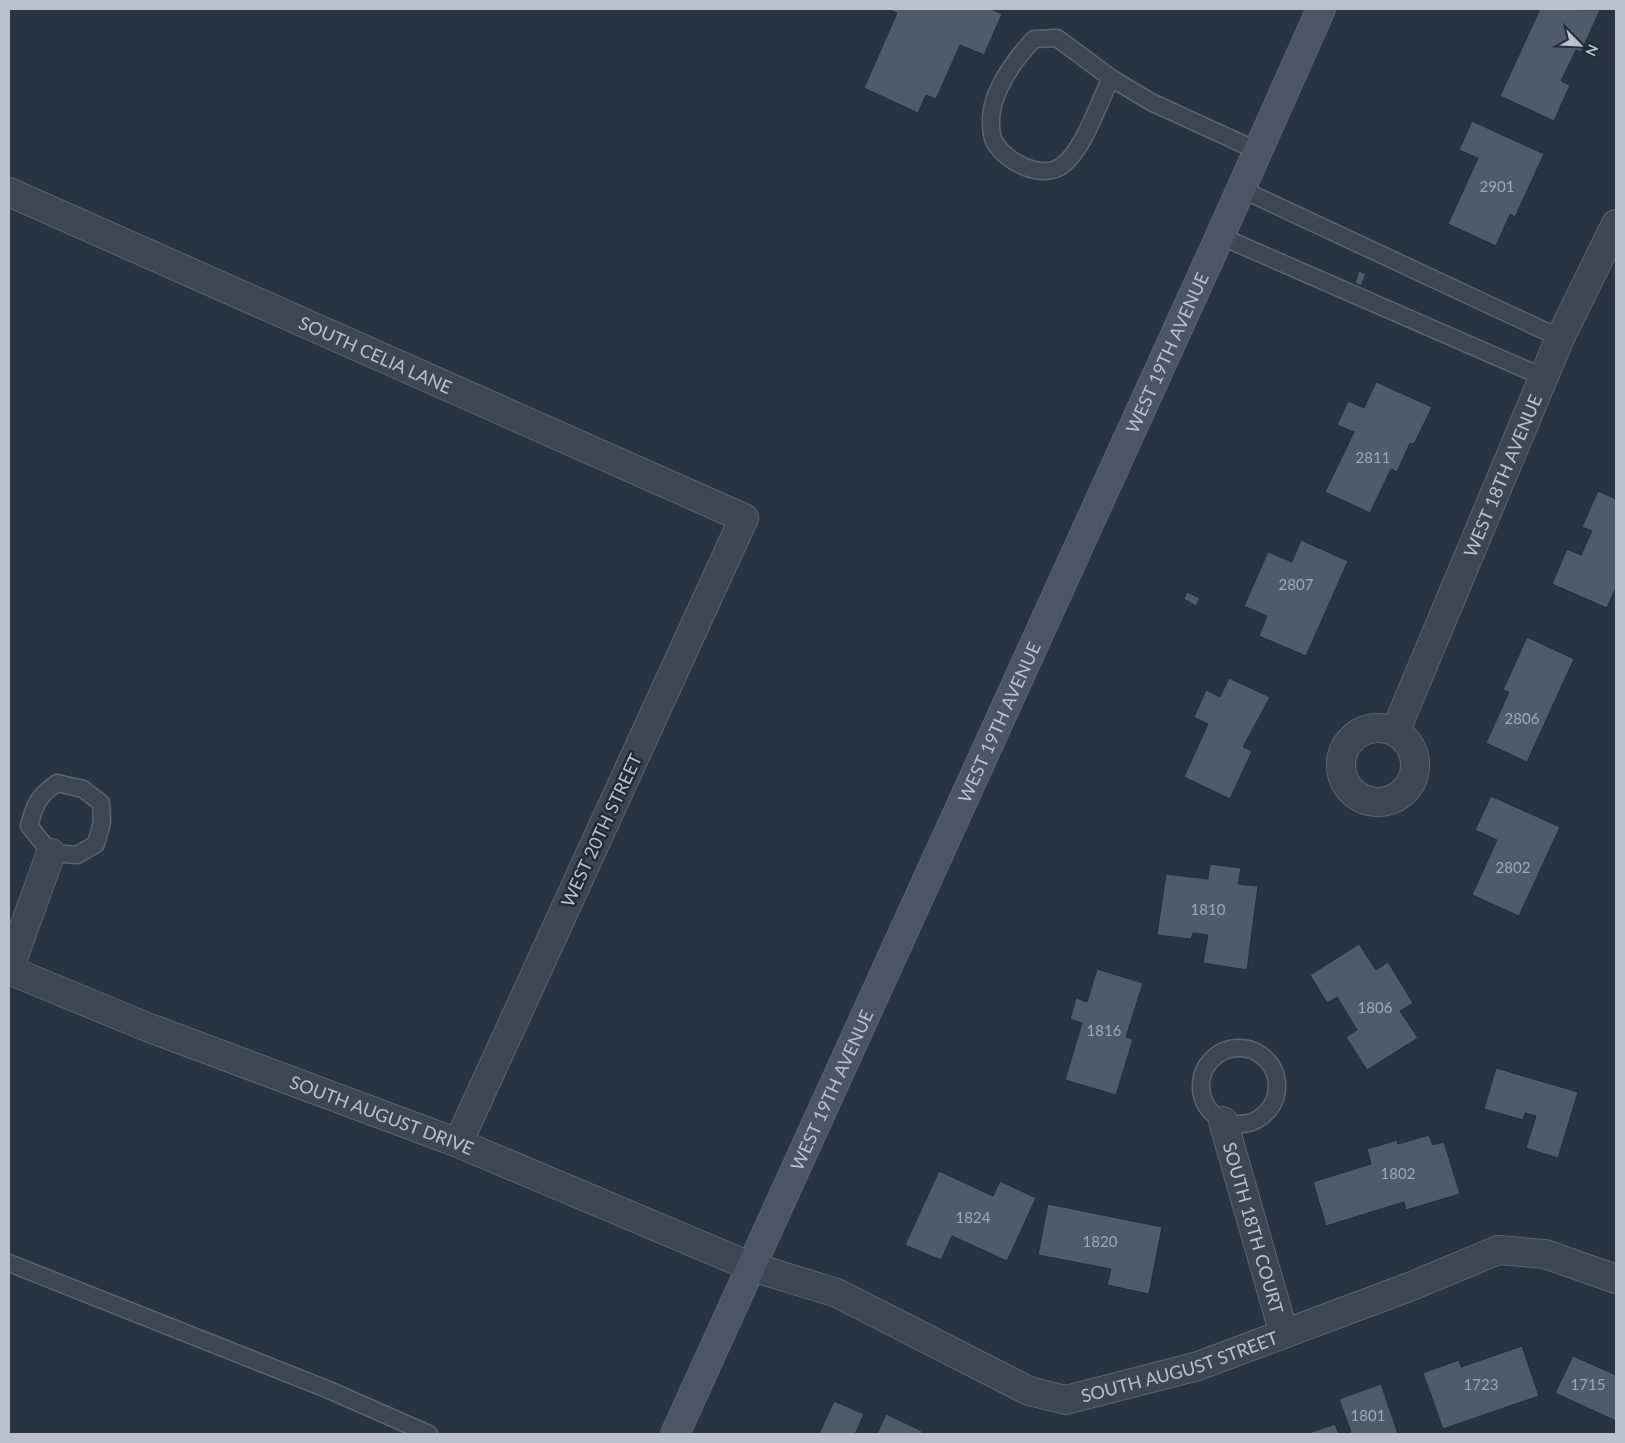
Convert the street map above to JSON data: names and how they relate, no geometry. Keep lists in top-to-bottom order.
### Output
{
  "streets": {
    "street": [
      "WEST 19TH AVENUE",
      "SOUTH CELIA LANE",
      "WEST 18TH AVENUE",
      "WEST 20TH STREET",
      "SOUTH AUGUST DRIVE",
      "SOUTH 18TH COURT",
      "SOUTH AUGUST STREET"
    ]
  },
  "crossings": [
    ["WEST 19TH AVENUE", "SOUTH AUGUST DRIVE"],
    ["WEST 19TH AVENUE", "SOUTH AUGUST STREET"],
    ["SOUTH CELIA LANE", "WEST 20TH STREET"],
    ["WEST 20TH STREET", "SOUTH AUGUST DRIVE"],
    ["SOUTH AUGUST DRIVE", "SOUTH AUGUST STREET"],
    ["SOUTH 18TH COURT", "SOUTH AUGUST STREET"]
  ],
  "house_numbers": [
    "2901",
    "2811",
    "2807",
    "2806",
    "2802",
    "1810",
    "1806",
    "1816",
    "1802",
    "1824",
    "1820",
    "1723",
    "1715",
    "1801"
  ],
  "north": "bottom right"
}
